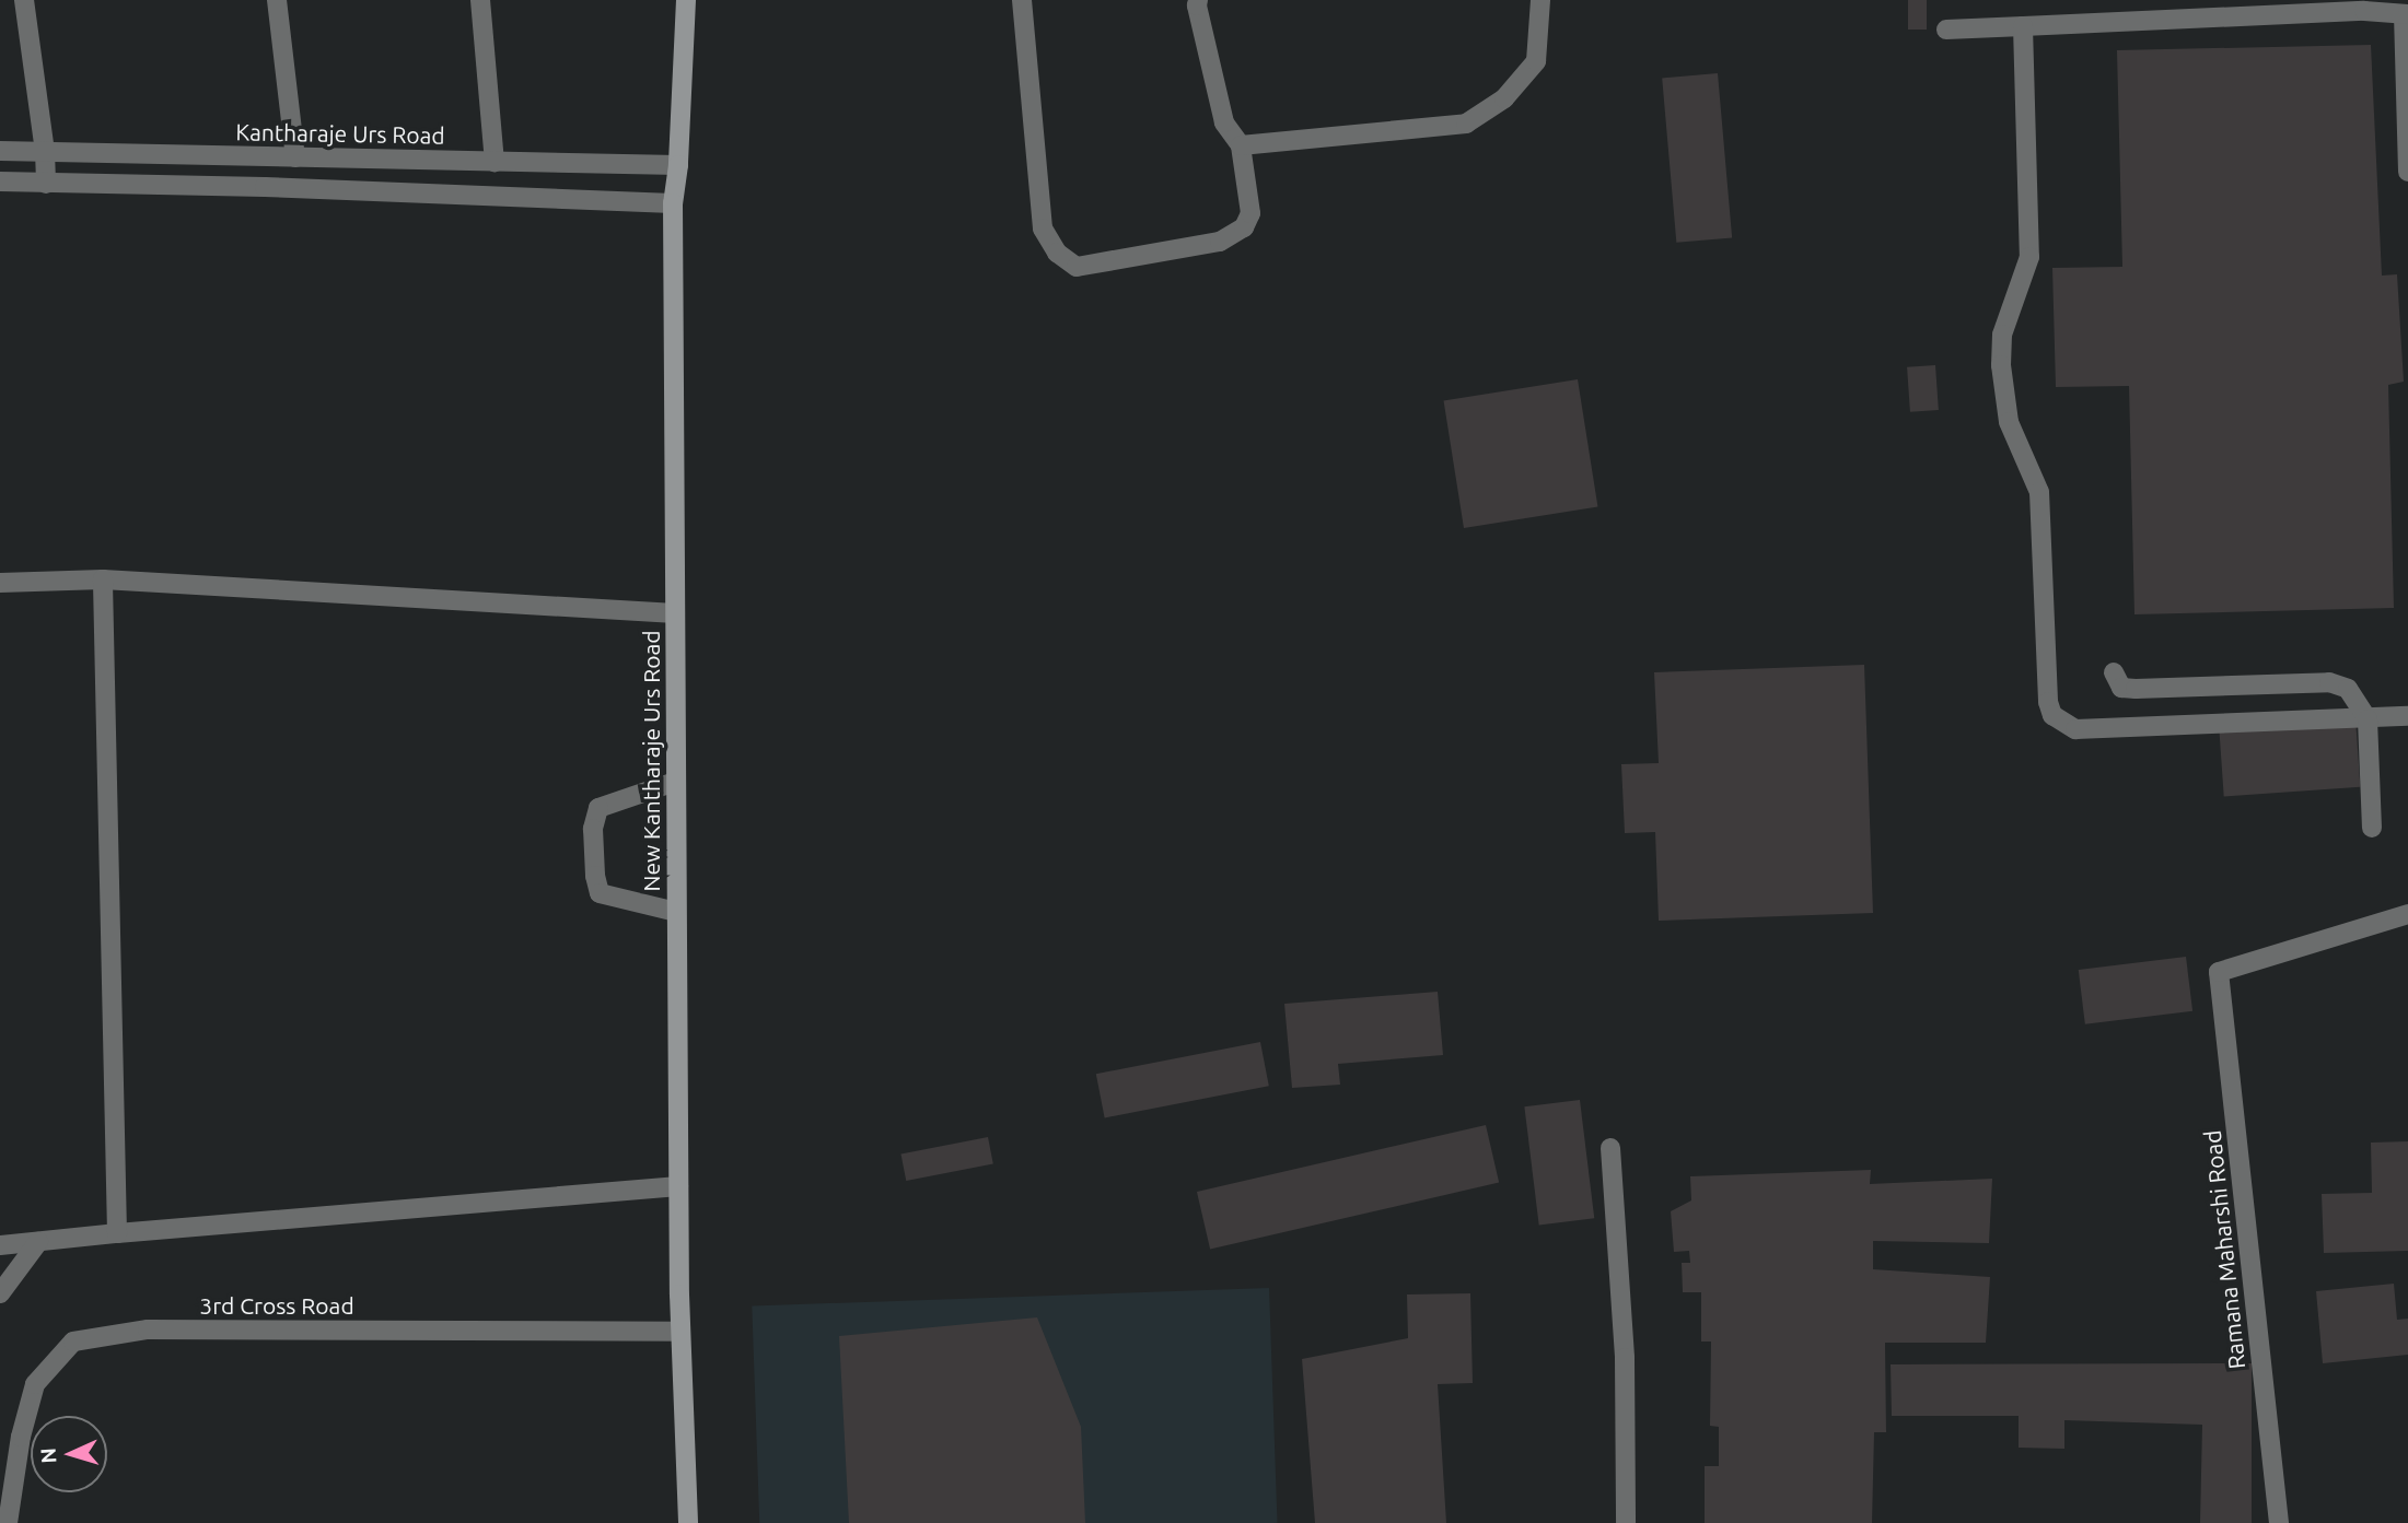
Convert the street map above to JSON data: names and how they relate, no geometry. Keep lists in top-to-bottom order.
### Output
{
  "streets": {
    "main road": ["New Kantharaje Urs Road"],
    "street": ["Kantharaje Urs Road", "Ramana Maharshi Road", "3rd Cross Road"]
  },
  "crossings": [
    ["Kantharaje Urs Road", "New Kantharaje Urs Road"],
    ["New Kantharaje Urs Road", "3rd Cross Road"]
  ],
  "north": "left"
}
